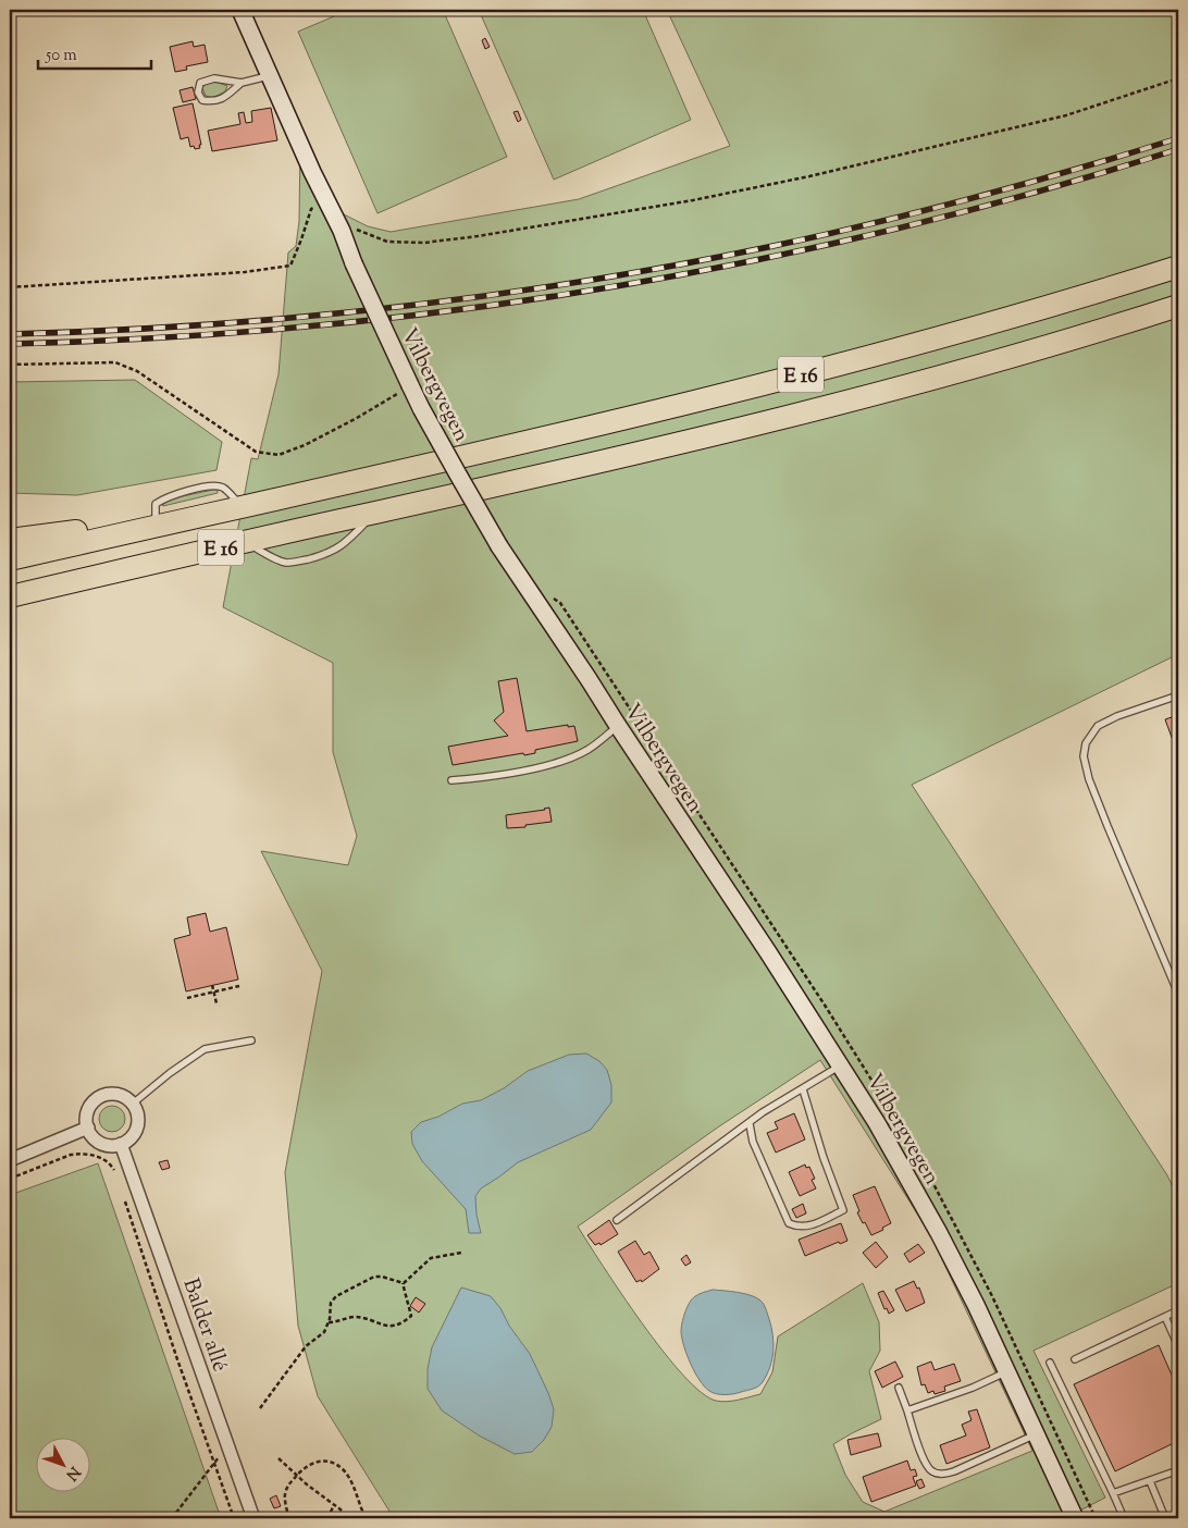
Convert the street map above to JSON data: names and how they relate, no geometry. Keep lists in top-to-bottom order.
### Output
{
  "streets": {
    "highway": ["E 16"],
    "main road": ["Vilbergvegen"],
    "street": ["Balder allé"]
  },
  "scale_bar": "50 m",
  "north": "bottom right"
}
